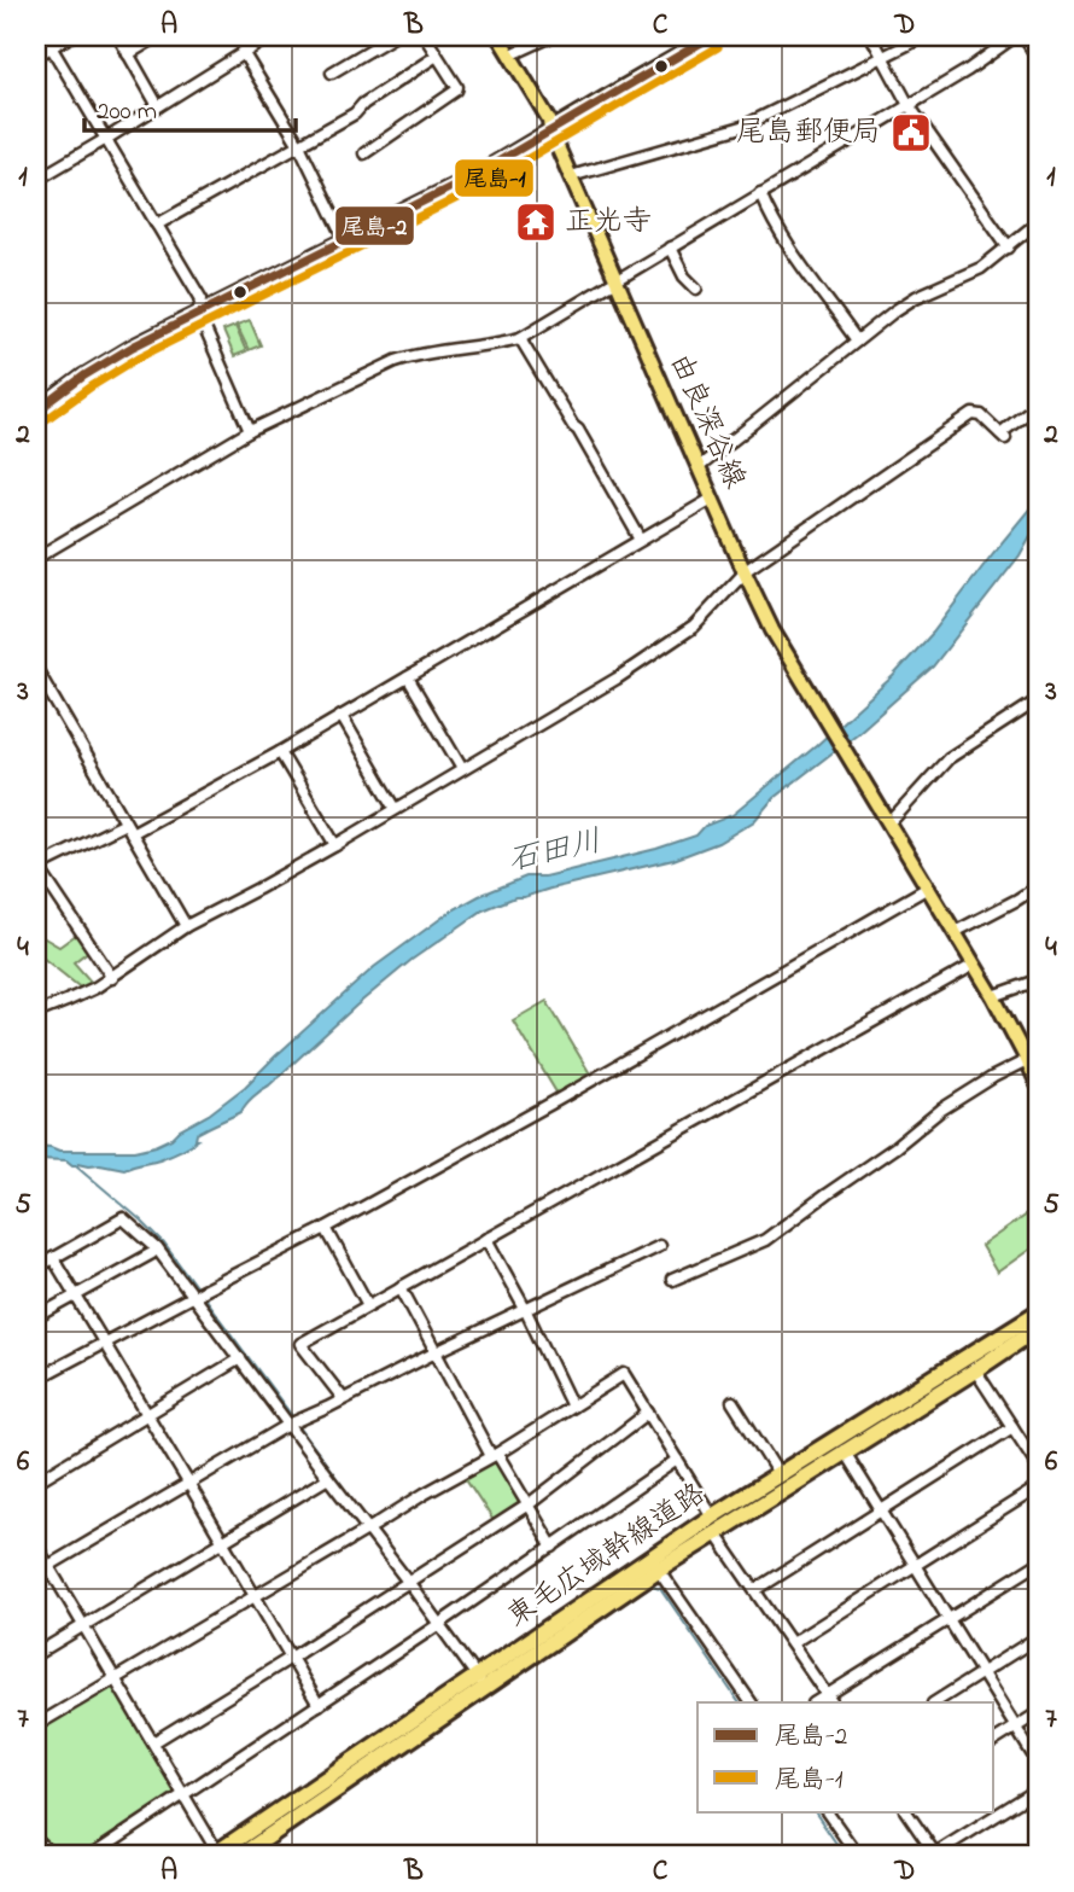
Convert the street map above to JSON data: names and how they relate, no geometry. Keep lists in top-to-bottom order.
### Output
{
  "streets": {
    "highway": ["東毛広域幹線道路"],
    "main road": ["由良深谷線"]
  },
  "water": ["石田川"],
  "places": {
    "public building": ["尾島郵便局"],
    "temple": ["正光寺"]
  },
  "lines": ["transit line 尾島-2", "transit line 尾島-1"],
  "legend": ["尾島-2", "尾島-1"],
  "scale_bar": "200 m",
  "grid": {
    "columns": [
      "A",
      "B",
      "C",
      "D"
    ],
    "rows": [
      "1",
      "2",
      "3",
      "4",
      "5",
      "6",
      "7"
    ]
  }
}
